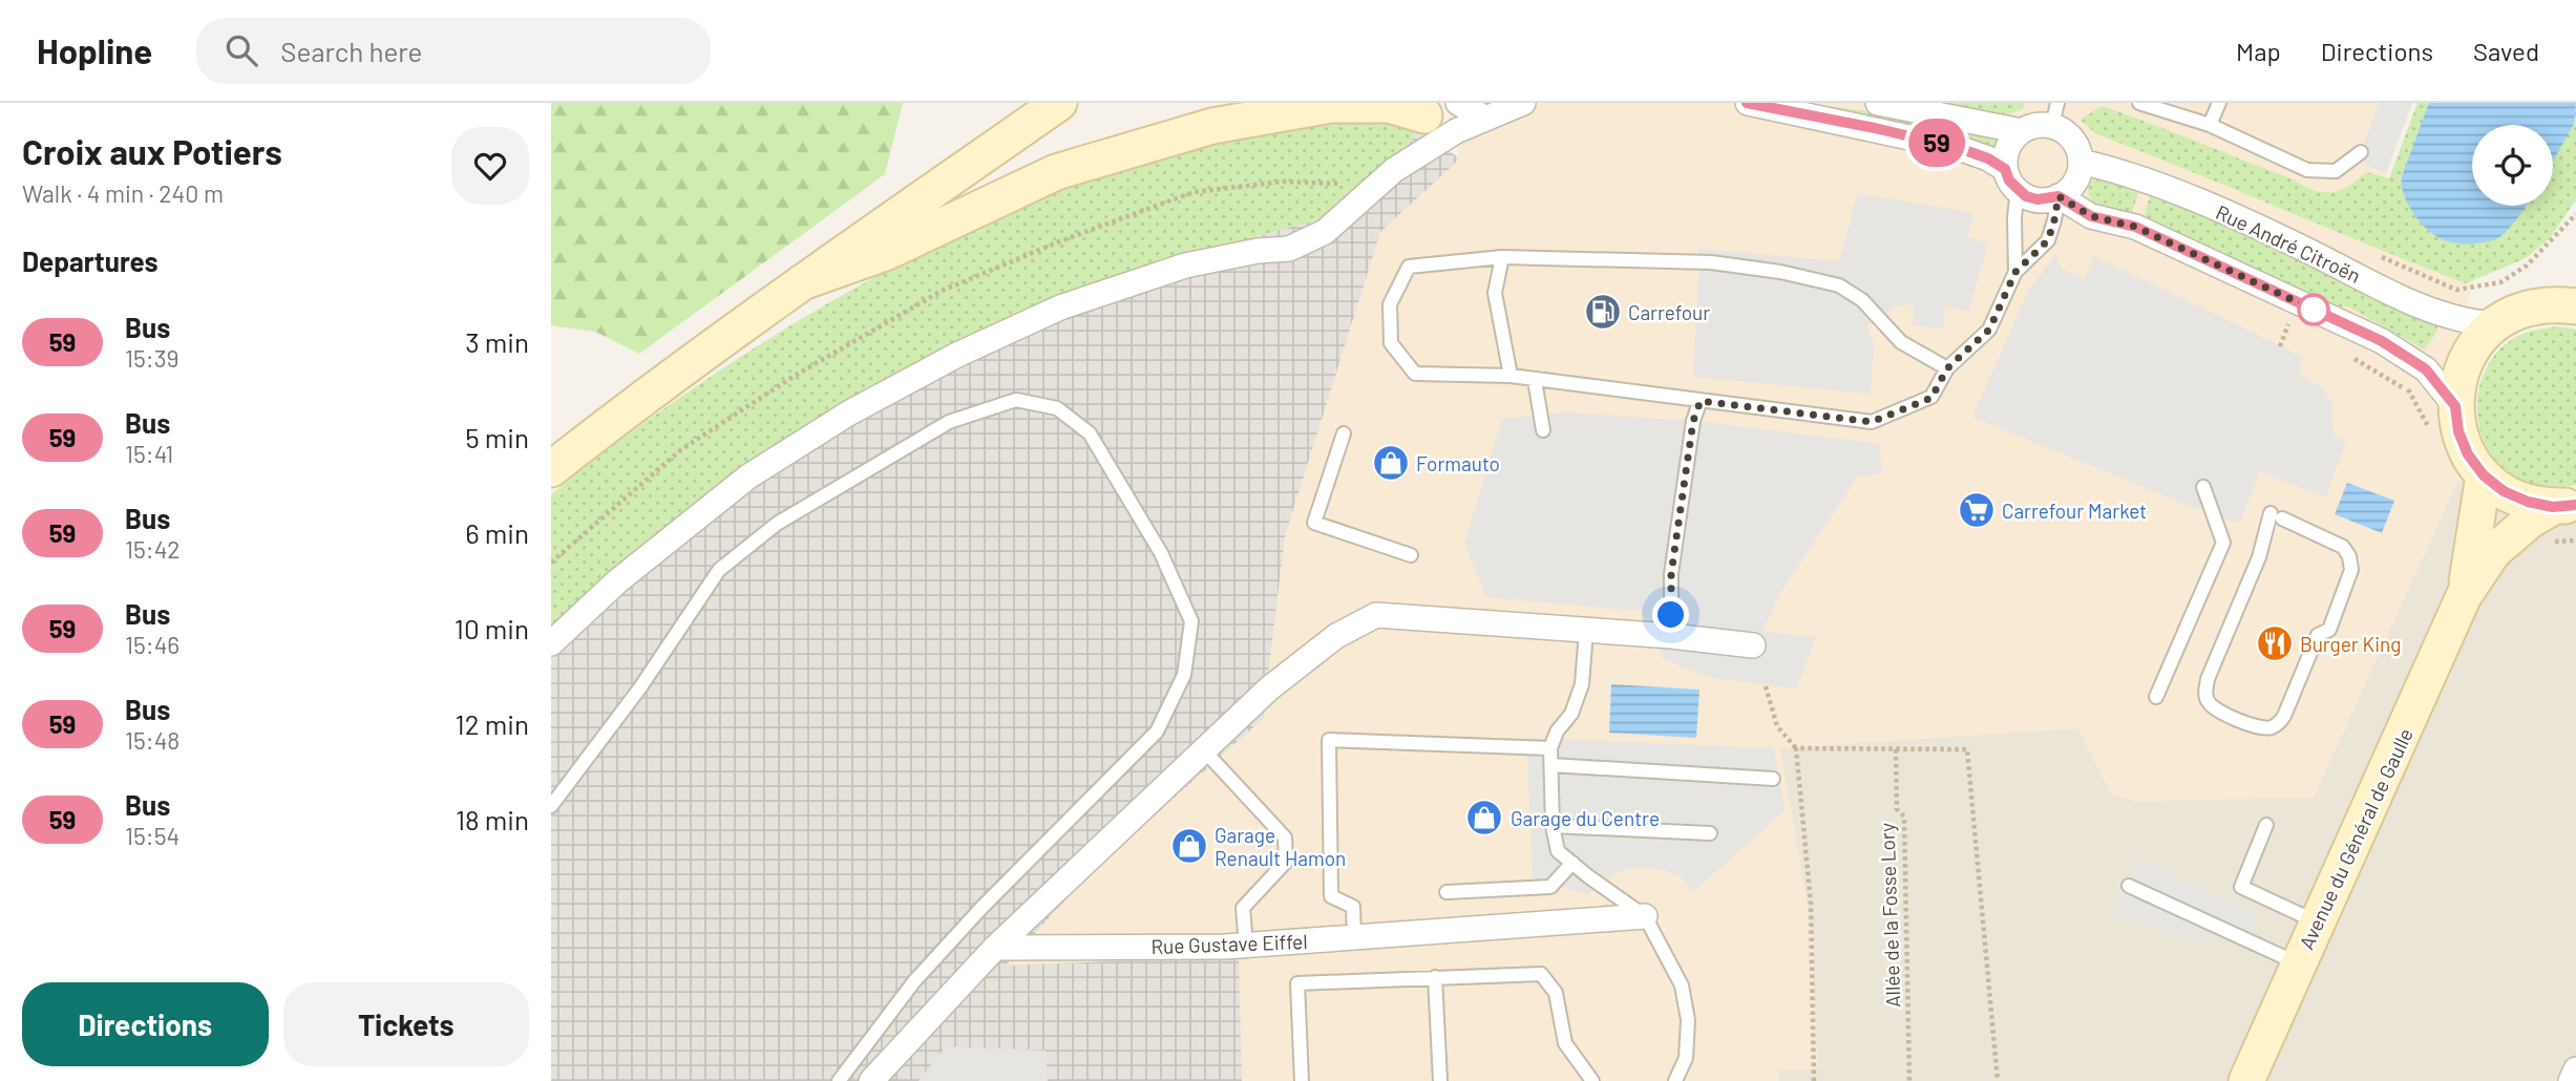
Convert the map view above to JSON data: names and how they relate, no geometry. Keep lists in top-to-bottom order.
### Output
{
  "streets": {
    "main road": ["Avenue du Général de Gaulle"],
    "street": ["Rue André Citroën", "Rue Gustave Eiffel"],
    "path": ["Allée de la Fosse Lory"]
  },
  "places": {
    "fuel station": ["Carrefour"],
    "shop": ["Formauto", "Garage du Centre", "Garage Renault Hamon"],
    "supermarket": ["Carrefour Market"],
    "restaurant": ["Burger King"]
  },
  "lines": ["bus line 59"],
  "page": {
    "header": "Hopline",
    "search": "Search here",
    "nav": ["Map", "Directions", "Saved"],
    "heading": [
      ["Croix aux Potiers", "Walk · 4 min · 240 m"],
      "Departures"
    ],
    "on_map": "59",
    "list": [
      {
        "mark": "59",
        "name": "Bus",
        "note": "15:39",
        "value": "3 min"
      },
      {
        "mark": "59",
        "name": "Bus",
        "note": "15:41",
        "value": "5 min"
      },
      {
        "mark": "59",
        "name": "Bus",
        "note": "15:42",
        "value": "6 min"
      },
      {
        "mark": "59",
        "name": "Bus",
        "note": "15:46",
        "value": "10 min"
      },
      {
        "mark": "59",
        "name": "Bus",
        "note": "15:48",
        "value": "12 min"
      },
      {
        "mark": "59",
        "name": "Bus",
        "note": "15:54",
        "value": "18 min"
      }
    ],
    "buttons": ["Directions", "Tickets"]
  }
}
